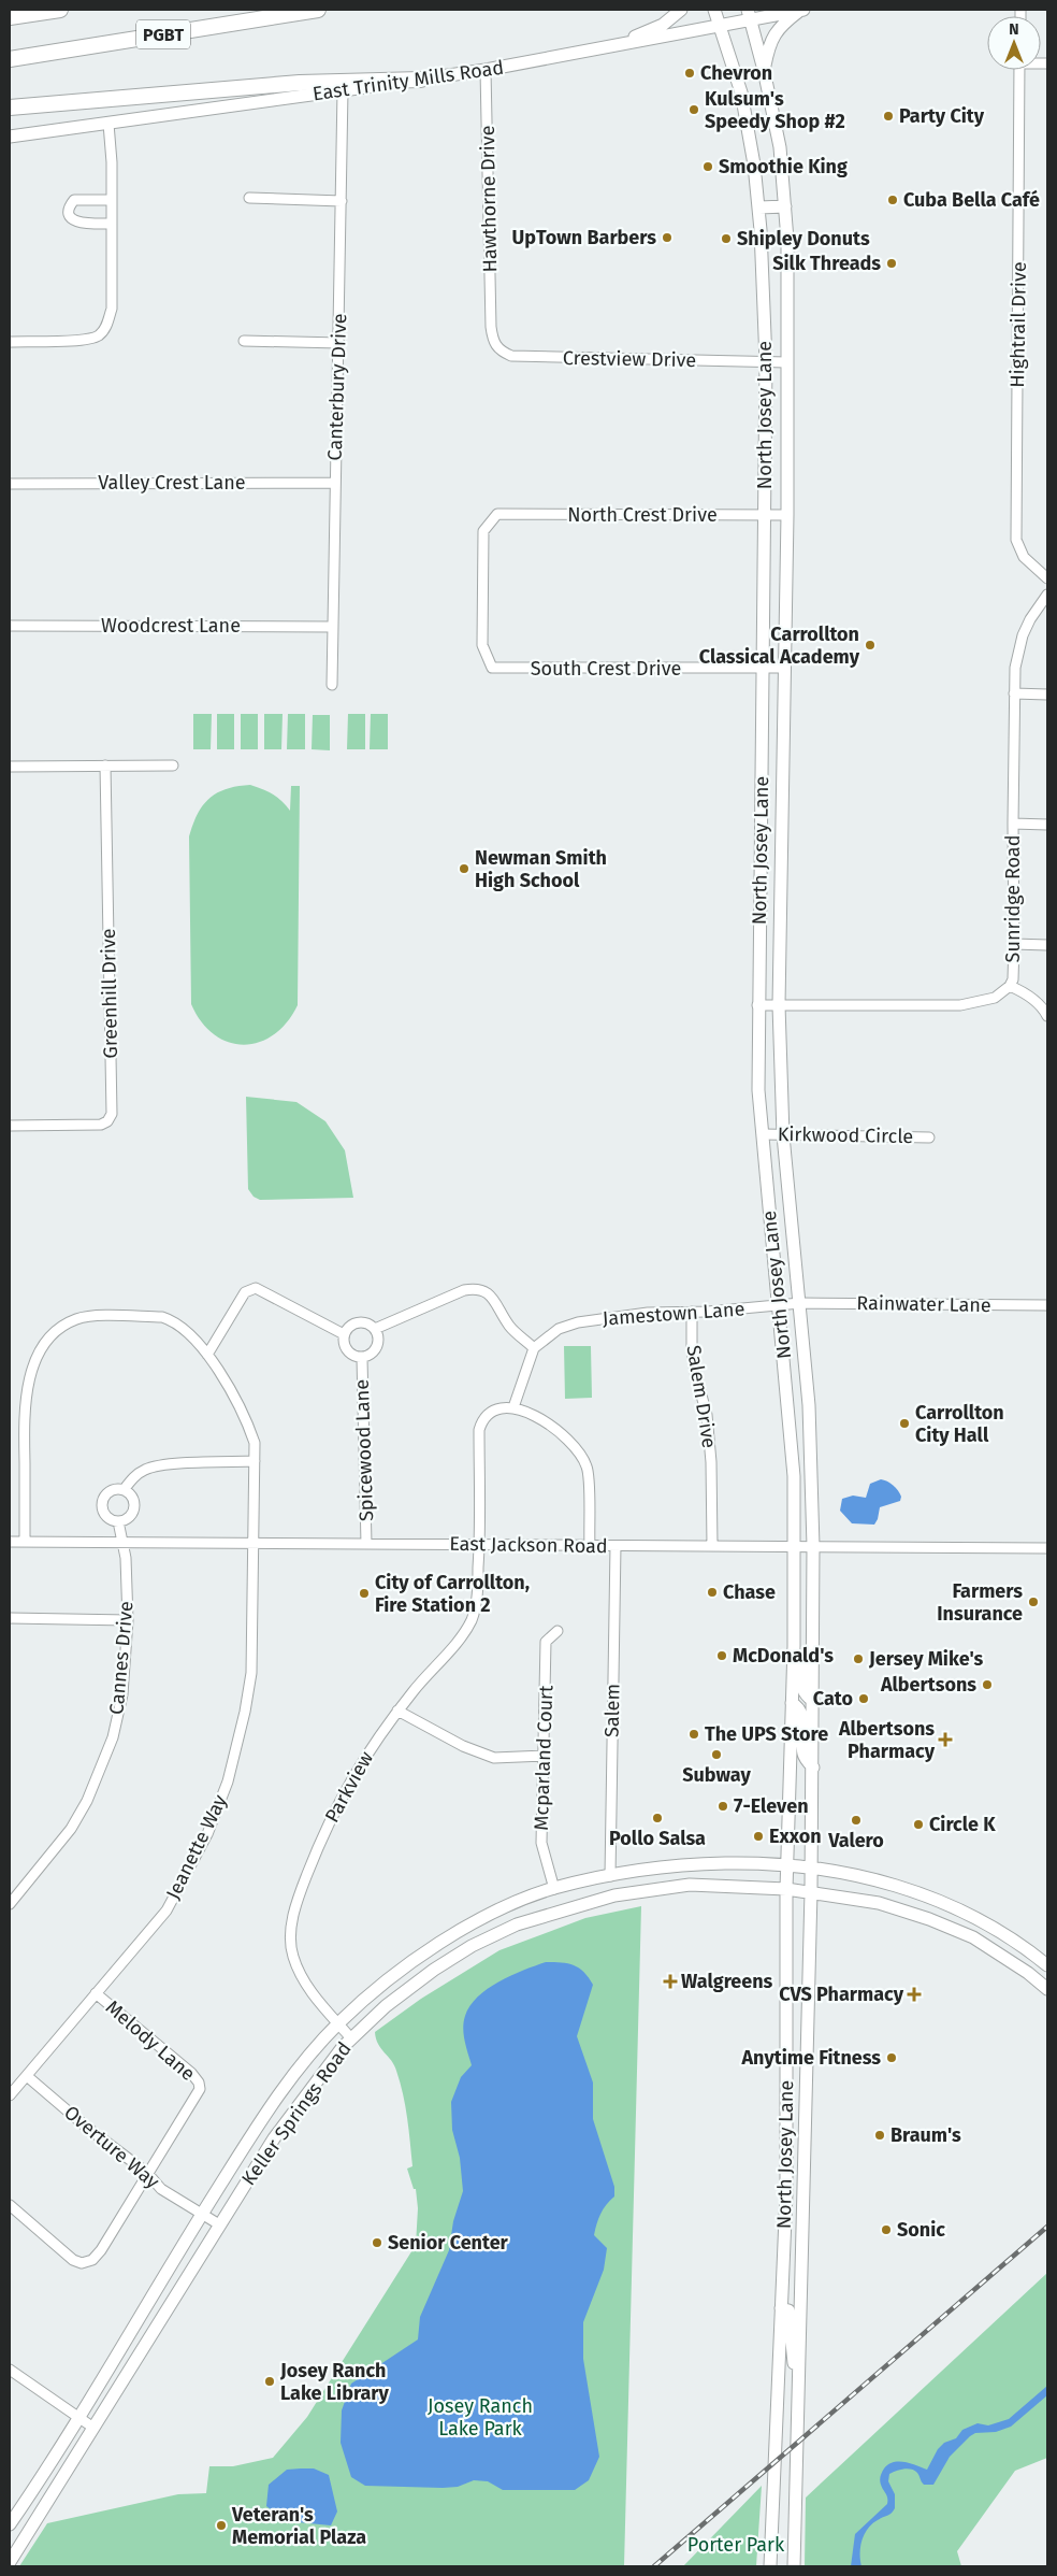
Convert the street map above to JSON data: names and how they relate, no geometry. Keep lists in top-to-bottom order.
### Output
{
  "streets": {
    "highway": ["PGBT"],
    "main road": ["East Trinity Mills Road", "North Josey Lane", "Keller Springs Road"],
    "street": [
      "Hawthorne Drive",
      "Hightrail Drive",
      "Crestview Drive",
      "Canterbury Drive",
      "Valley Crest Lane",
      "North Crest Drive",
      "Woodcrest Lane",
      "South Crest Drive",
      "Sunridge Road",
      "Greenhill Drive",
      "Kirkwood Circle",
      "Rainwater Lane",
      "Jamestown Lane",
      "Salem Drive",
      "Spicewood Lane",
      "East Jackson Road",
      "Cannes Drive",
      "Salem",
      "Mcparland Court",
      "Parkview",
      "Jeanette Way",
      "Melody Lane",
      "Overture Way"
    ]
  },
  "crossings": [
    ["East Trinity Mills Road", "Hawthorne Drive"],
    ["East Trinity Mills Road", "Canterbury Drive"],
    ["East Trinity Mills Road", "North Josey Lane"],
    ["Hawthorne Drive", "Crestview Drive"],
    ["Crestview Drive", "North Josey Lane"],
    ["Canterbury Drive", "Valley Crest Lane"],
    ["Canterbury Drive", "Woodcrest Lane"],
    ["North Josey Lane", "North Crest Drive"],
    ["North Josey Lane", "South Crest Drive"],
    ["North Josey Lane", "Sunridge Road"],
    ["North Josey Lane", "Kirkwood Circle"],
    ["North Josey Lane", "Rainwater Lane"],
    ["North Josey Lane", "Jamestown Lane"],
    ["North Josey Lane", "East Jackson Road"],
    ["North Josey Lane", "Keller Springs Road"],
    ["North Crest Drive", "South Crest Drive"],
    ["Rainwater Lane", "Jamestown Lane"],
    ["Jamestown Lane", "Salem Drive"],
    ["Salem Drive", "East Jackson Road"],
    ["Spicewood Lane", "East Jackson Road"],
    ["East Jackson Road", "Cannes Drive"],
    ["East Jackson Road", "Salem"],
    ["East Jackson Road", "Parkview"],
    ["East Jackson Road", "Jeanette Way"],
    ["Salem", "Keller Springs Road"],
    ["Mcparland Court", "Keller Springs Road"],
    ["Parkview", "Keller Springs Road"],
    ["Jeanette Way", "Melody Lane"],
    ["Jeanette Way", "Overture Way"],
    ["Melody Lane", "Overture Way"],
    ["Keller Springs Road", "Overture Way"]
  ],
  "parks": ["Josey Ranch Lake Park", "Porter Park"],
  "places": {
    "other": [
      "Chevron",
      "Kulsum's Speedy Shop #2",
      "Party City",
      "Smoothie King",
      "Cuba Bella Café",
      "UpTown Barbers",
      "Shipley Donuts",
      "Silk Threads",
      "Carrollton Classical Academy",
      "Newman Smith High School",
      "Carrollton City Hall",
      "Chase",
      "City of Carrollton, Fire Station 2",
      "Farmers Insurance",
      "McDonald's",
      "Jersey Mike's",
      "Albertsons",
      "Cato",
      "The UPS Store",
      "Subway",
      "7-Eleven",
      "Pollo Salsa",
      "Valero",
      "Circle K",
      "Exxon",
      "Anytime Fitness",
      "Braum's",
      "Sonic",
      "Senior Center",
      "Josey Ranch Lake Library",
      "Veteran's Memorial Plaza"
    ],
    "health": ["Albertsons Pharmacy", "Walgreens", "CVS Pharmacy"]
  },
  "north": "top"
}
